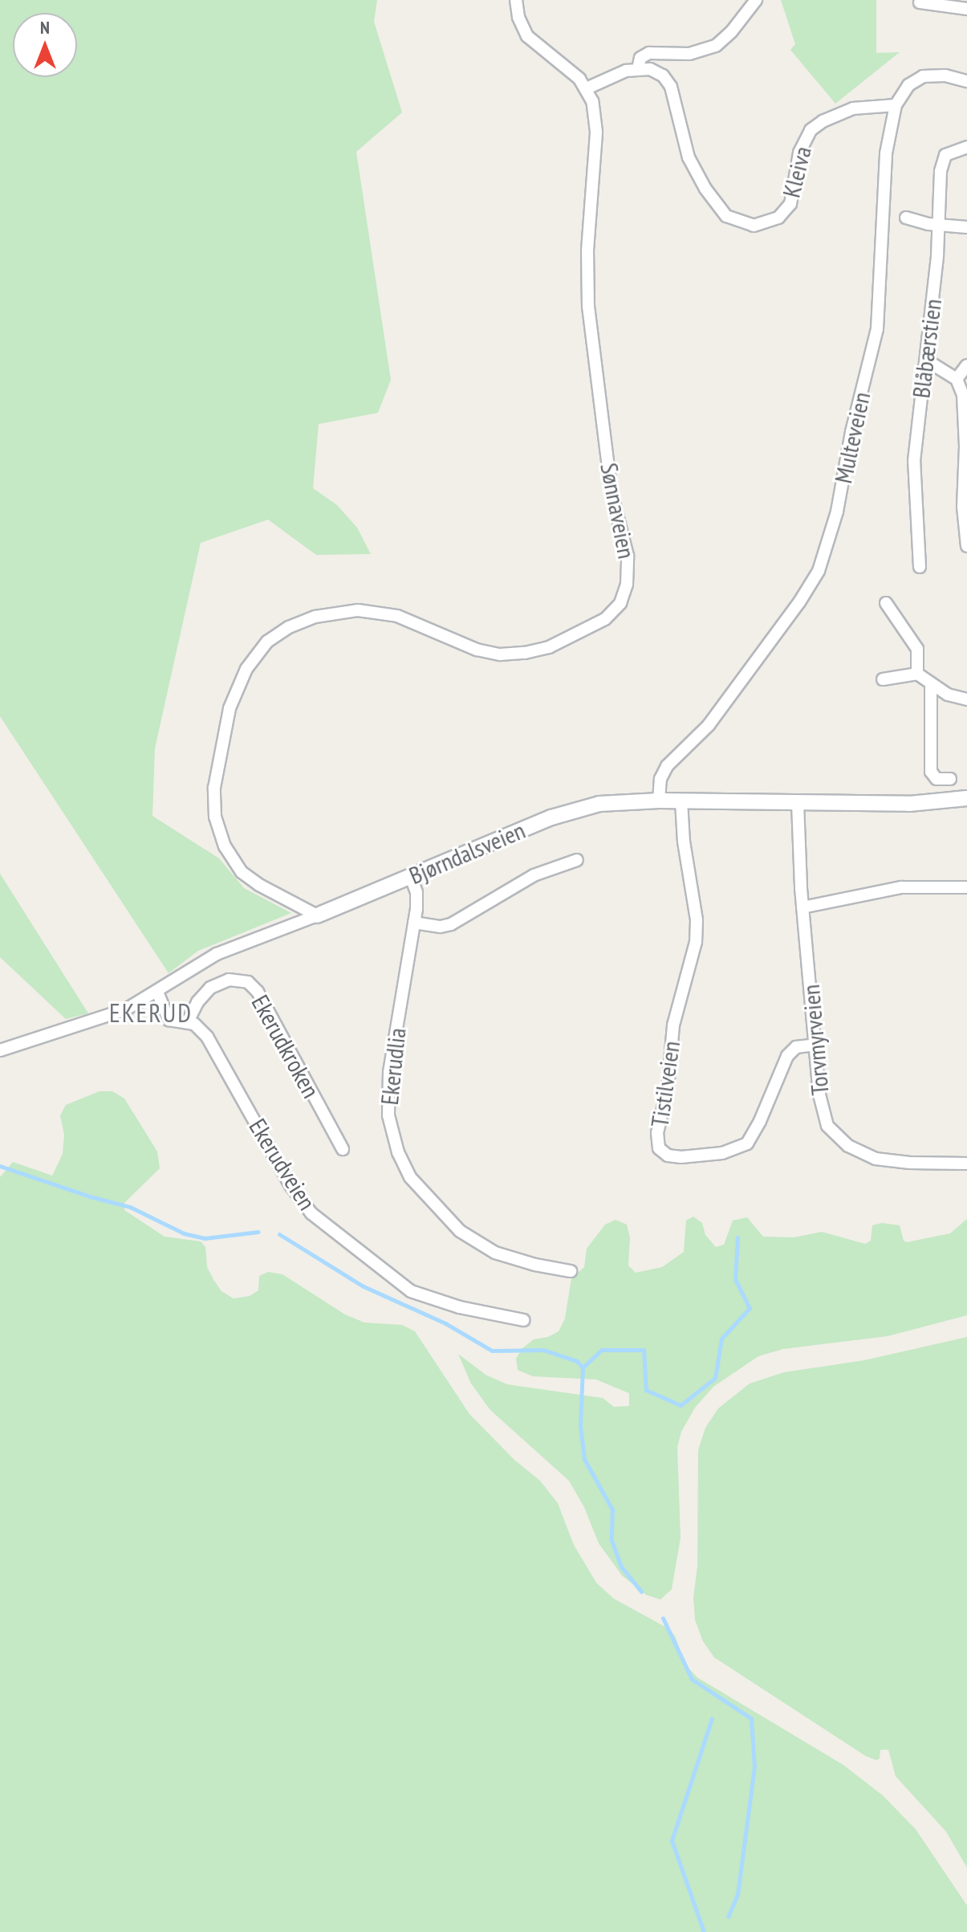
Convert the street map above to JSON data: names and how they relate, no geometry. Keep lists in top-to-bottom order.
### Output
{
  "streets": {
    "street": [
      "Kleiva",
      "Blåbærstien",
      "Multeveien",
      "Sønnaveien",
      "Bjørndalsveien",
      "Torvmyrveien",
      "Ekerudkroken",
      "Ekerudlia",
      "Tistilveien",
      "Ekerudveien"
    ]
  },
  "crossings": [
    ["Kleiva", "Multeveien"],
    ["Multeveien", "Bjørndalsveien"],
    ["Sønnaveien", "Bjørndalsveien"],
    ["Bjørndalsveien", "Torvmyrveien"],
    ["Bjørndalsveien", "Ekerudlia"],
    ["Bjørndalsveien", "Tistilveien"],
    ["Bjørndalsveien", "Ekerudveien"],
    ["Torvmyrveien", "Tistilveien"],
    ["Ekerudkroken", "Ekerudveien"]
  ],
  "districts": ["EKERUD"],
  "north": "top"
}
